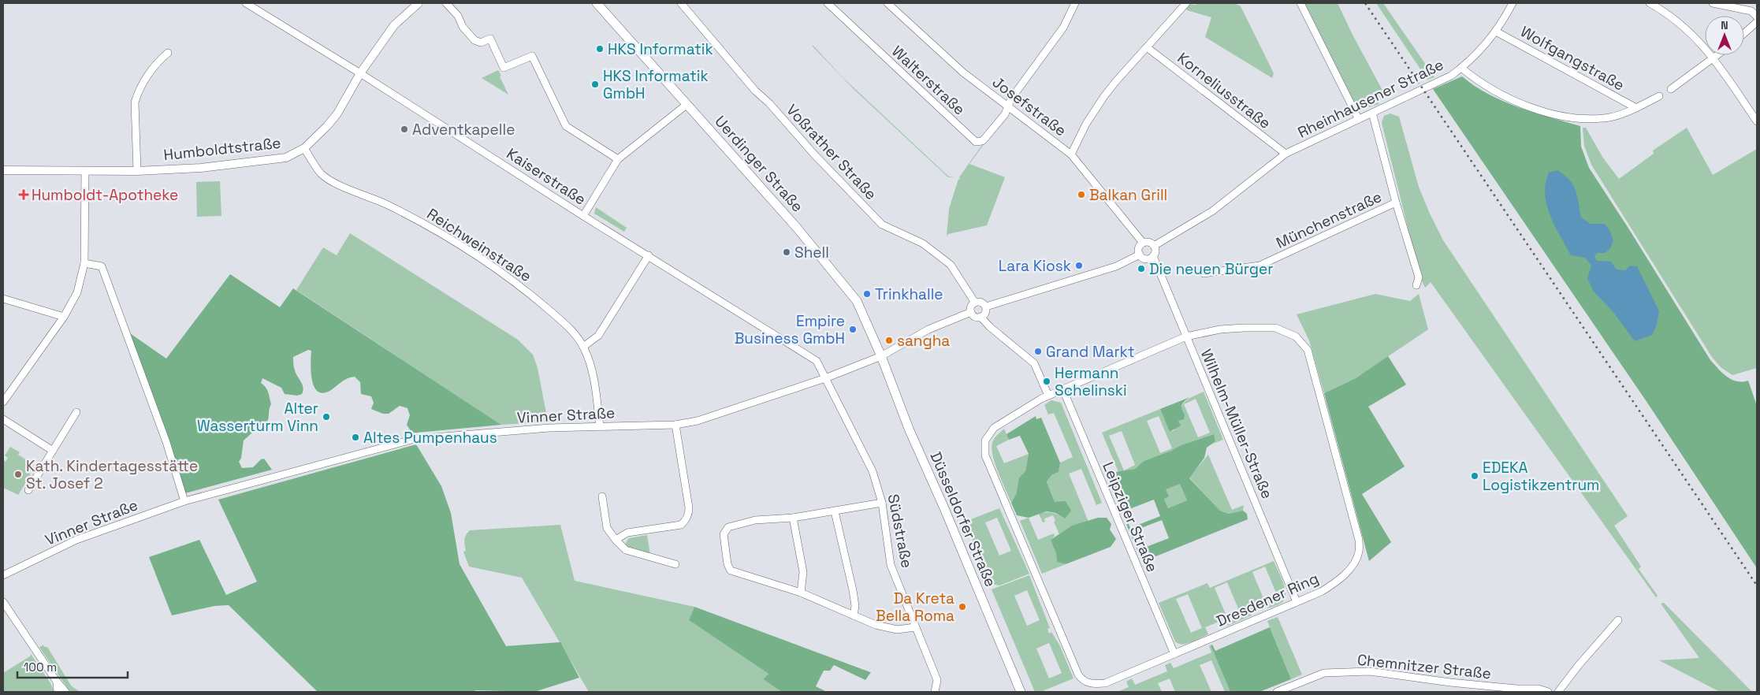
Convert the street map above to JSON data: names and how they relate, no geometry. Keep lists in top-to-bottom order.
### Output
{
  "streets": {
    "main road": ["Uerdinger Straße", "Düsseldorfer Straße"],
    "street": [
      "Wolfgangstraße",
      "Walterstraße",
      "Korneliusstraße",
      "Rheinhausener Straße",
      "Josefstraße",
      "Humboldtstraße",
      "Voßrather Straße",
      "Kaiserstraße",
      "Münchenstraße",
      "Reichweinstraße",
      "Vinner Straße",
      "Wilhelm-Müller-Straße",
      "Leipziger Straße",
      "Südstraße",
      "Dresdener Ring",
      "Chemnitzer Straße"
    ]
  },
  "crossings": [
    ["Wolfgangstraße", "Rheinhausener Straße"],
    ["Walterstraße", "Josefstraße"],
    ["Korneliusstraße", "Rheinhausener Straße"],
    ["Rheinhausener Straße", "Josefstraße"],
    ["Rheinhausener Straße", "Münchenstraße"],
    ["Rheinhausener Straße", "Wilhelm-Müller-Straße"],
    ["Josefstraße", "Wilhelm-Müller-Straße"],
    ["Humboldtstraße", "Kaiserstraße"],
    ["Humboldtstraße", "Reichweinstraße"],
    ["Uerdinger Straße", "Vinner Straße"],
    ["Uerdinger Straße", "Düsseldorfer Straße"],
    ["Kaiserstraße", "Vinner Straße"],
    ["Kaiserstraße", "Südstraße"],
    ["Reichweinstraße", "Vinner Straße"],
    ["Vinner Straße", "Düsseldorfer Straße"],
    ["Vinner Straße", "Südstraße"],
    ["Wilhelm-Müller-Straße", "Dresdener Ring"],
    ["Leipziger Straße", "Dresdener Ring"]
  ],
  "places": {
    "other": [
      "HKS Informatik",
      "HKS Informatik GmbH",
      "Adventkapelle",
      "Balkan Grill",
      "Shell",
      "Lara Kiosk",
      "Die neuen Bürger",
      "Trinkhalle",
      "Empire Business GmbH",
      "sangha",
      "Grand Markt",
      "Hermann Schelinski",
      "Alter Wasserturm Vinn",
      "Altes Pumpenhaus",
      "Kath. Kindertagesstätte St. Josef 2",
      "EDEKA Logistikzentrum",
      "Da Kreta Bella Roma"
    ],
    "health": ["Humboldt-Apotheke"]
  },
  "scale_bar": "100 m",
  "north": "top"
}
